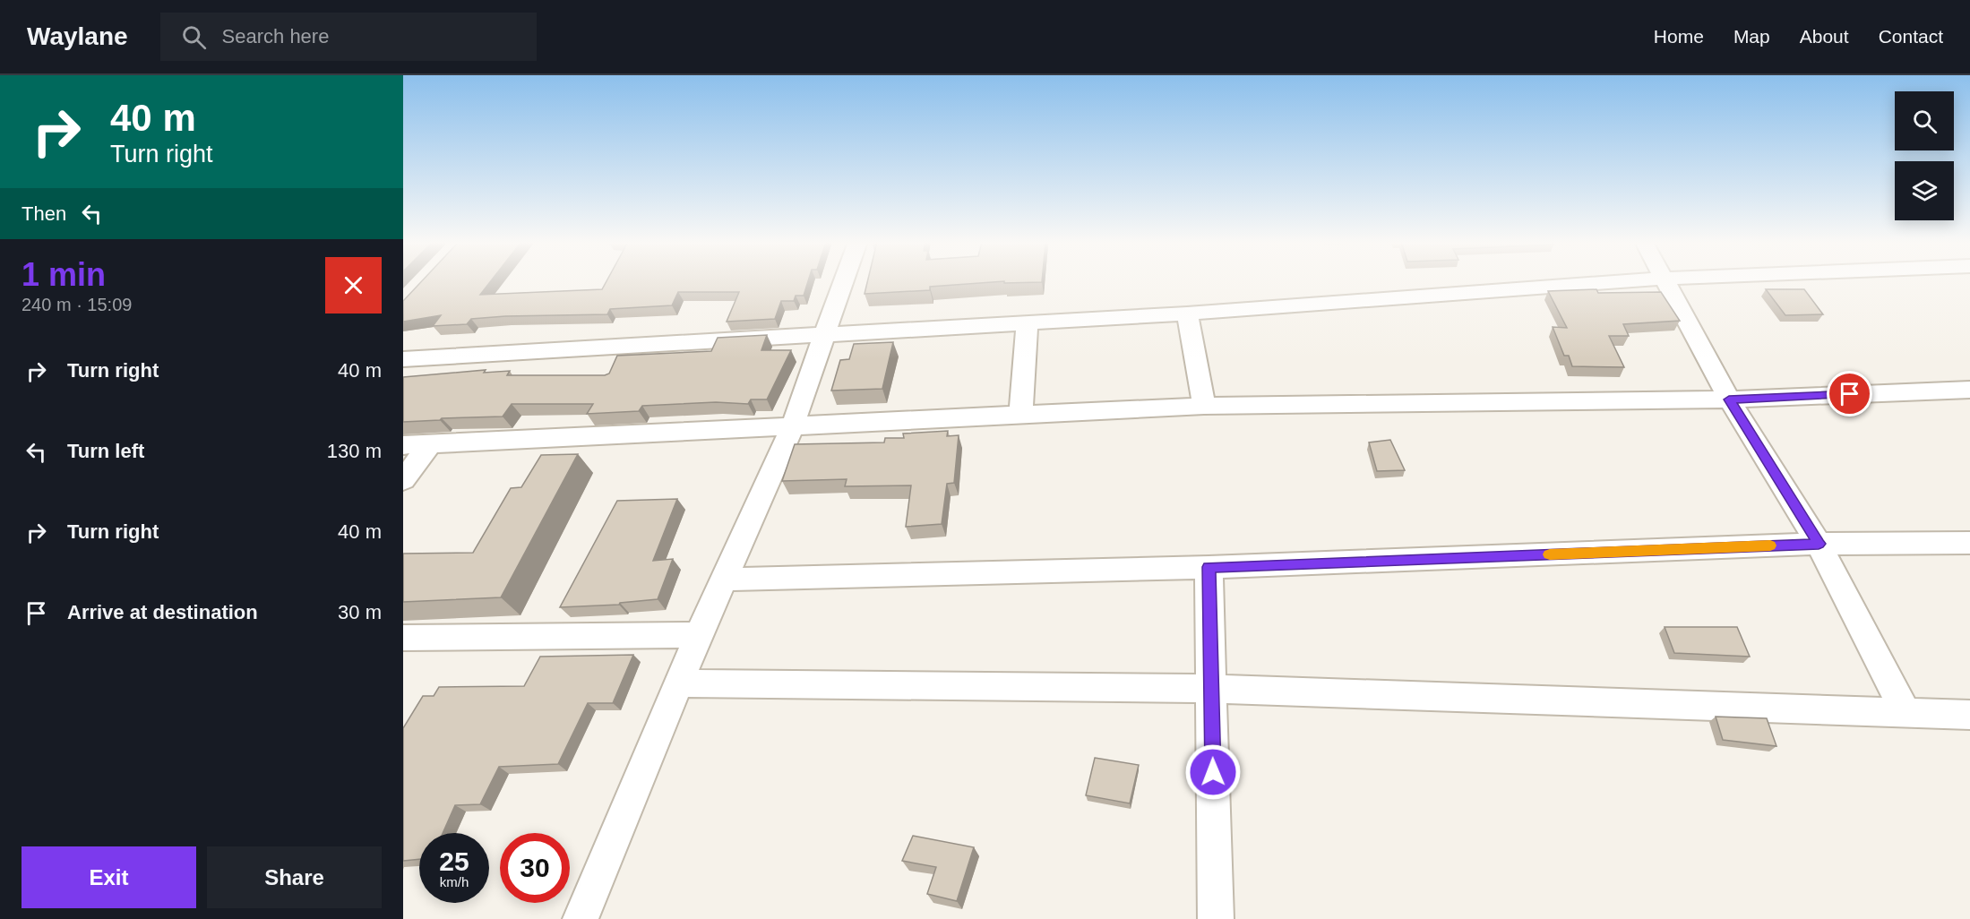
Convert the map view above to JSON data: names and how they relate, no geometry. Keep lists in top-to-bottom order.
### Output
{
  "page": {
    "header": "Waylane",
    "search": "Search here",
    "nav": [
      "Home",
      "Map",
      "About",
      "Contact"
    ],
    "turn": ["40 m", "Turn right"],
    "then": "Then",
    "heading": ["1 min", "240 m · 15:09"],
    "list": [
      {
        "name": "Turn right",
        "value": "40 m"
      },
      {
        "name": "Turn left",
        "value": "130 m"
      },
      {
        "name": "Turn right",
        "value": "40 m"
      },
      {
        "name": "Arrive at destination",
        "value": "30 m"
      }
    ],
    "speed": "25 km/h",
    "limit": "30",
    "buttons": ["Exit", "Share"]
  }
}
